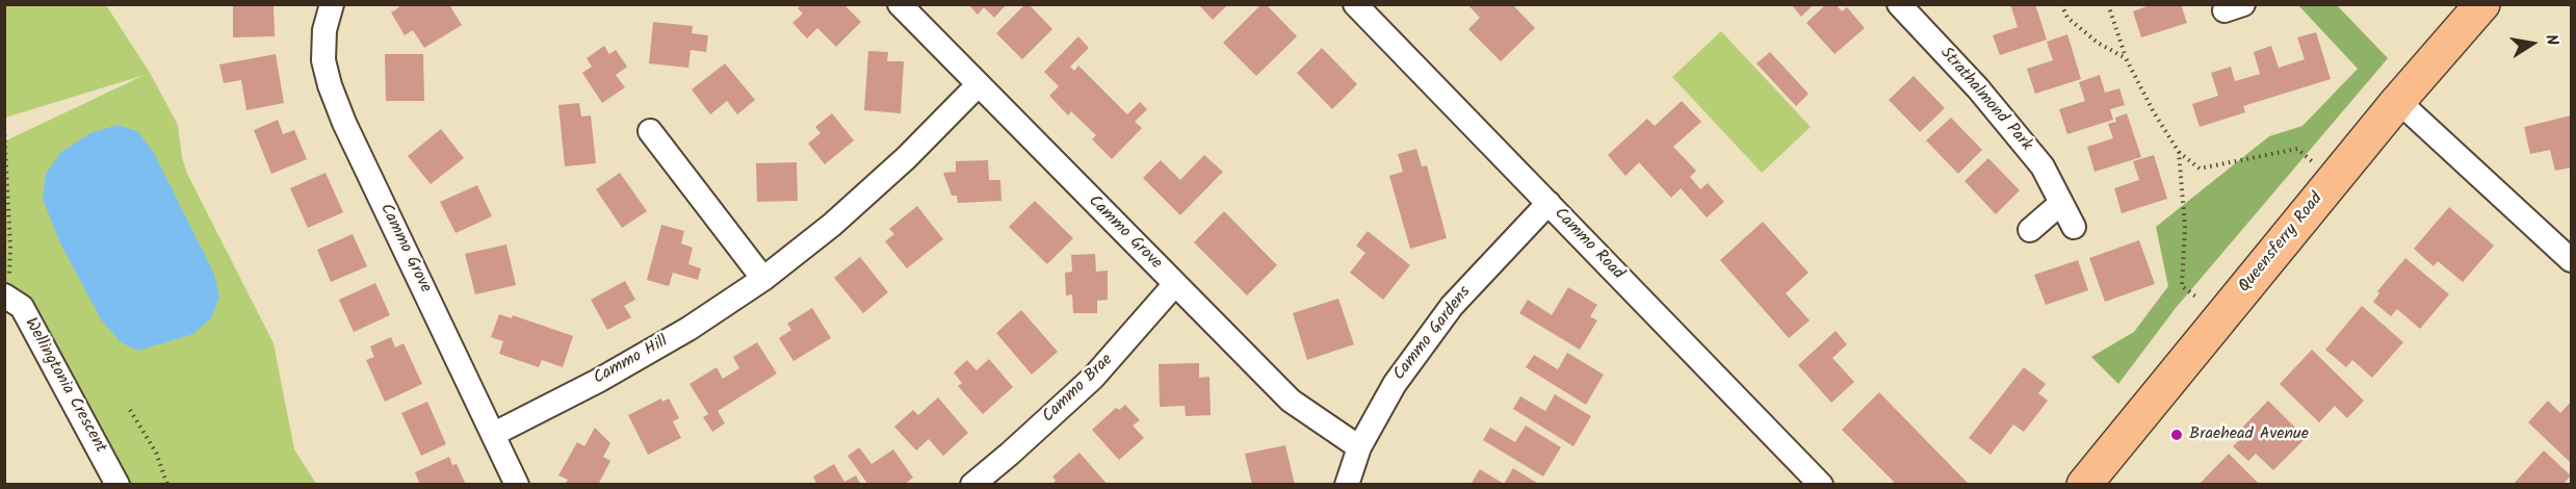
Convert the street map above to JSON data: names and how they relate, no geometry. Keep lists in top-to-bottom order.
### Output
{
  "streets": {
    "main road": ["Queensferry Road"],
    "street": [
      "Strathalmond Park",
      "Cammo Grove",
      "Cammo Road",
      "Cammo Gardens",
      "Cammo Hill",
      "Wellingtonia Crescent",
      "Cammo Brae"
    ]
  },
  "crossings": [
    ["Cammo Grove", "Cammo Gardens"],
    ["Cammo Grove", "Cammo Hill"],
    ["Cammo Grove", "Cammo Brae"],
    ["Cammo Road", "Cammo Gardens"]
  ],
  "places": ["Braehead Avenue"],
  "north": "right"
}
